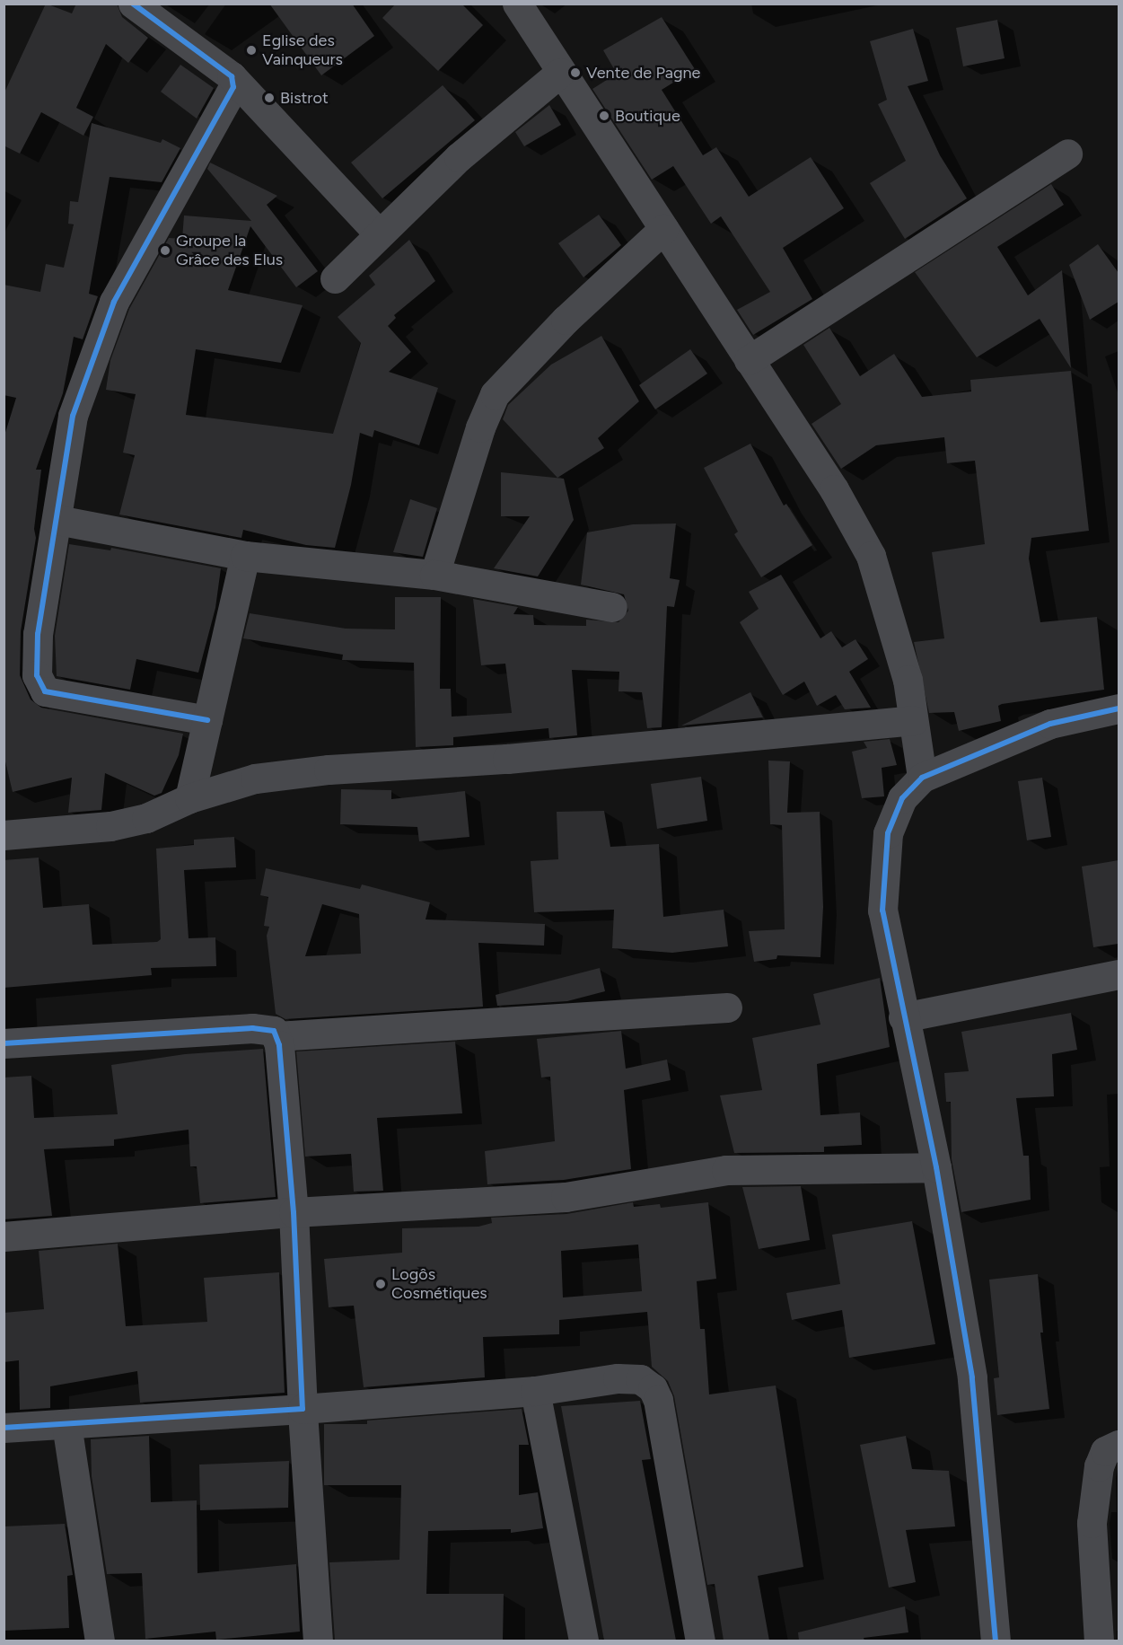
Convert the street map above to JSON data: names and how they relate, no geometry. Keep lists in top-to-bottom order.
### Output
{
  "places": [
    "Eglise des Vainqueurs",
    "Vente de Pagne",
    "Bistrot",
    "Boutique",
    "Groupe la Grâce des Elus",
    "Logôs Cosmétiques"
  ]
}
